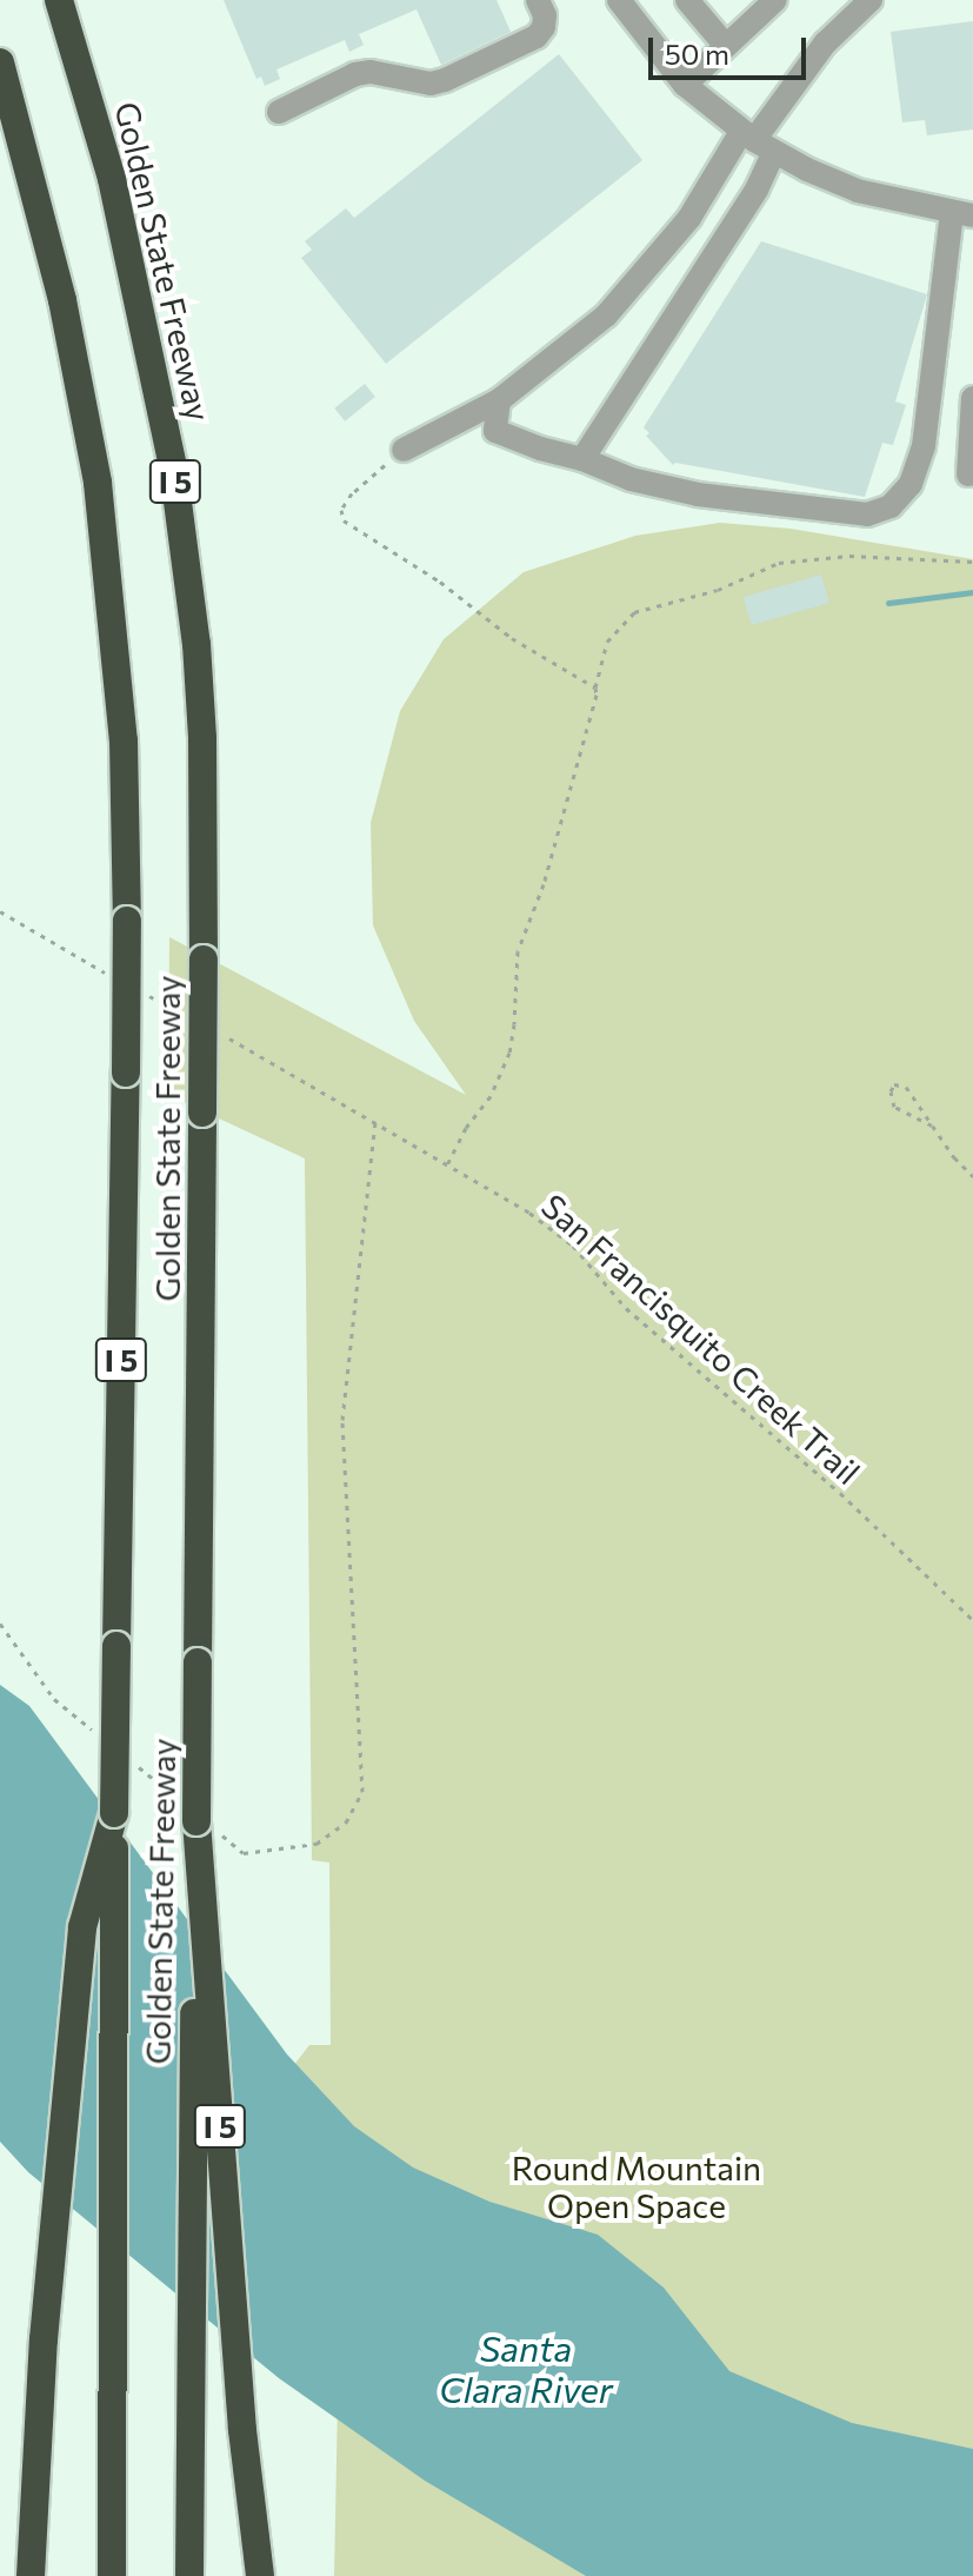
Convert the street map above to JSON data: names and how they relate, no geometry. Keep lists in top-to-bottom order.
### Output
{
  "streets": {
    "highway": ["Golden State Freeway", "I 5"],
    "path": ["San Francisquito Creek Trail"]
  },
  "crossings": [
    ["Golden State Freeway", "I 5"],
    ["Golden State Freeway", "San Francisquito Creek Trail"],
    ["I 5", "San Francisquito Creek Trail"]
  ],
  "water": ["Santa Clara River"],
  "parks": ["Round Mountain Open Space"],
  "scale_bar": "50 m"
}
